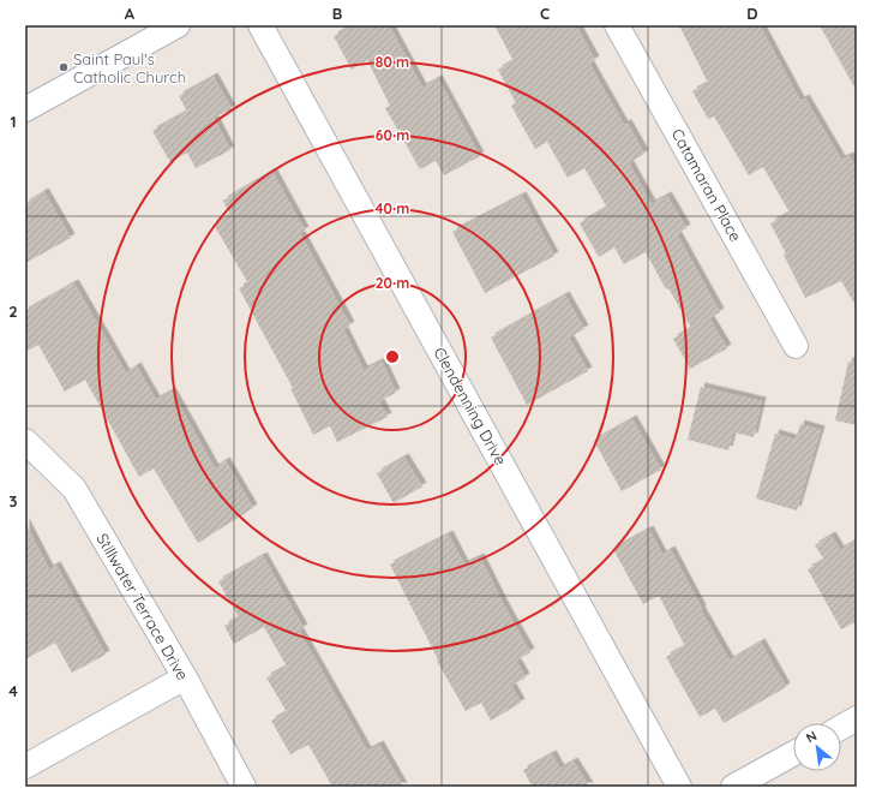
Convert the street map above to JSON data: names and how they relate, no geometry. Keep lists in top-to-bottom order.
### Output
{
  "streets": {
    "street": ["Catamaran Place", "Clendenning Drive", "Stillwater Terrace Drive"]
  },
  "places": ["Saint Paul's Catholic Church"],
  "north": "top left",
  "grid": {
    "columns": [
      "A",
      "B",
      "C",
      "D"
    ],
    "rows": [
      "1",
      "2",
      "3",
      "4"
    ]
  },
  "rings": [
    "80 m",
    "60 m",
    "40 m",
    "20 m"
  ]
}
